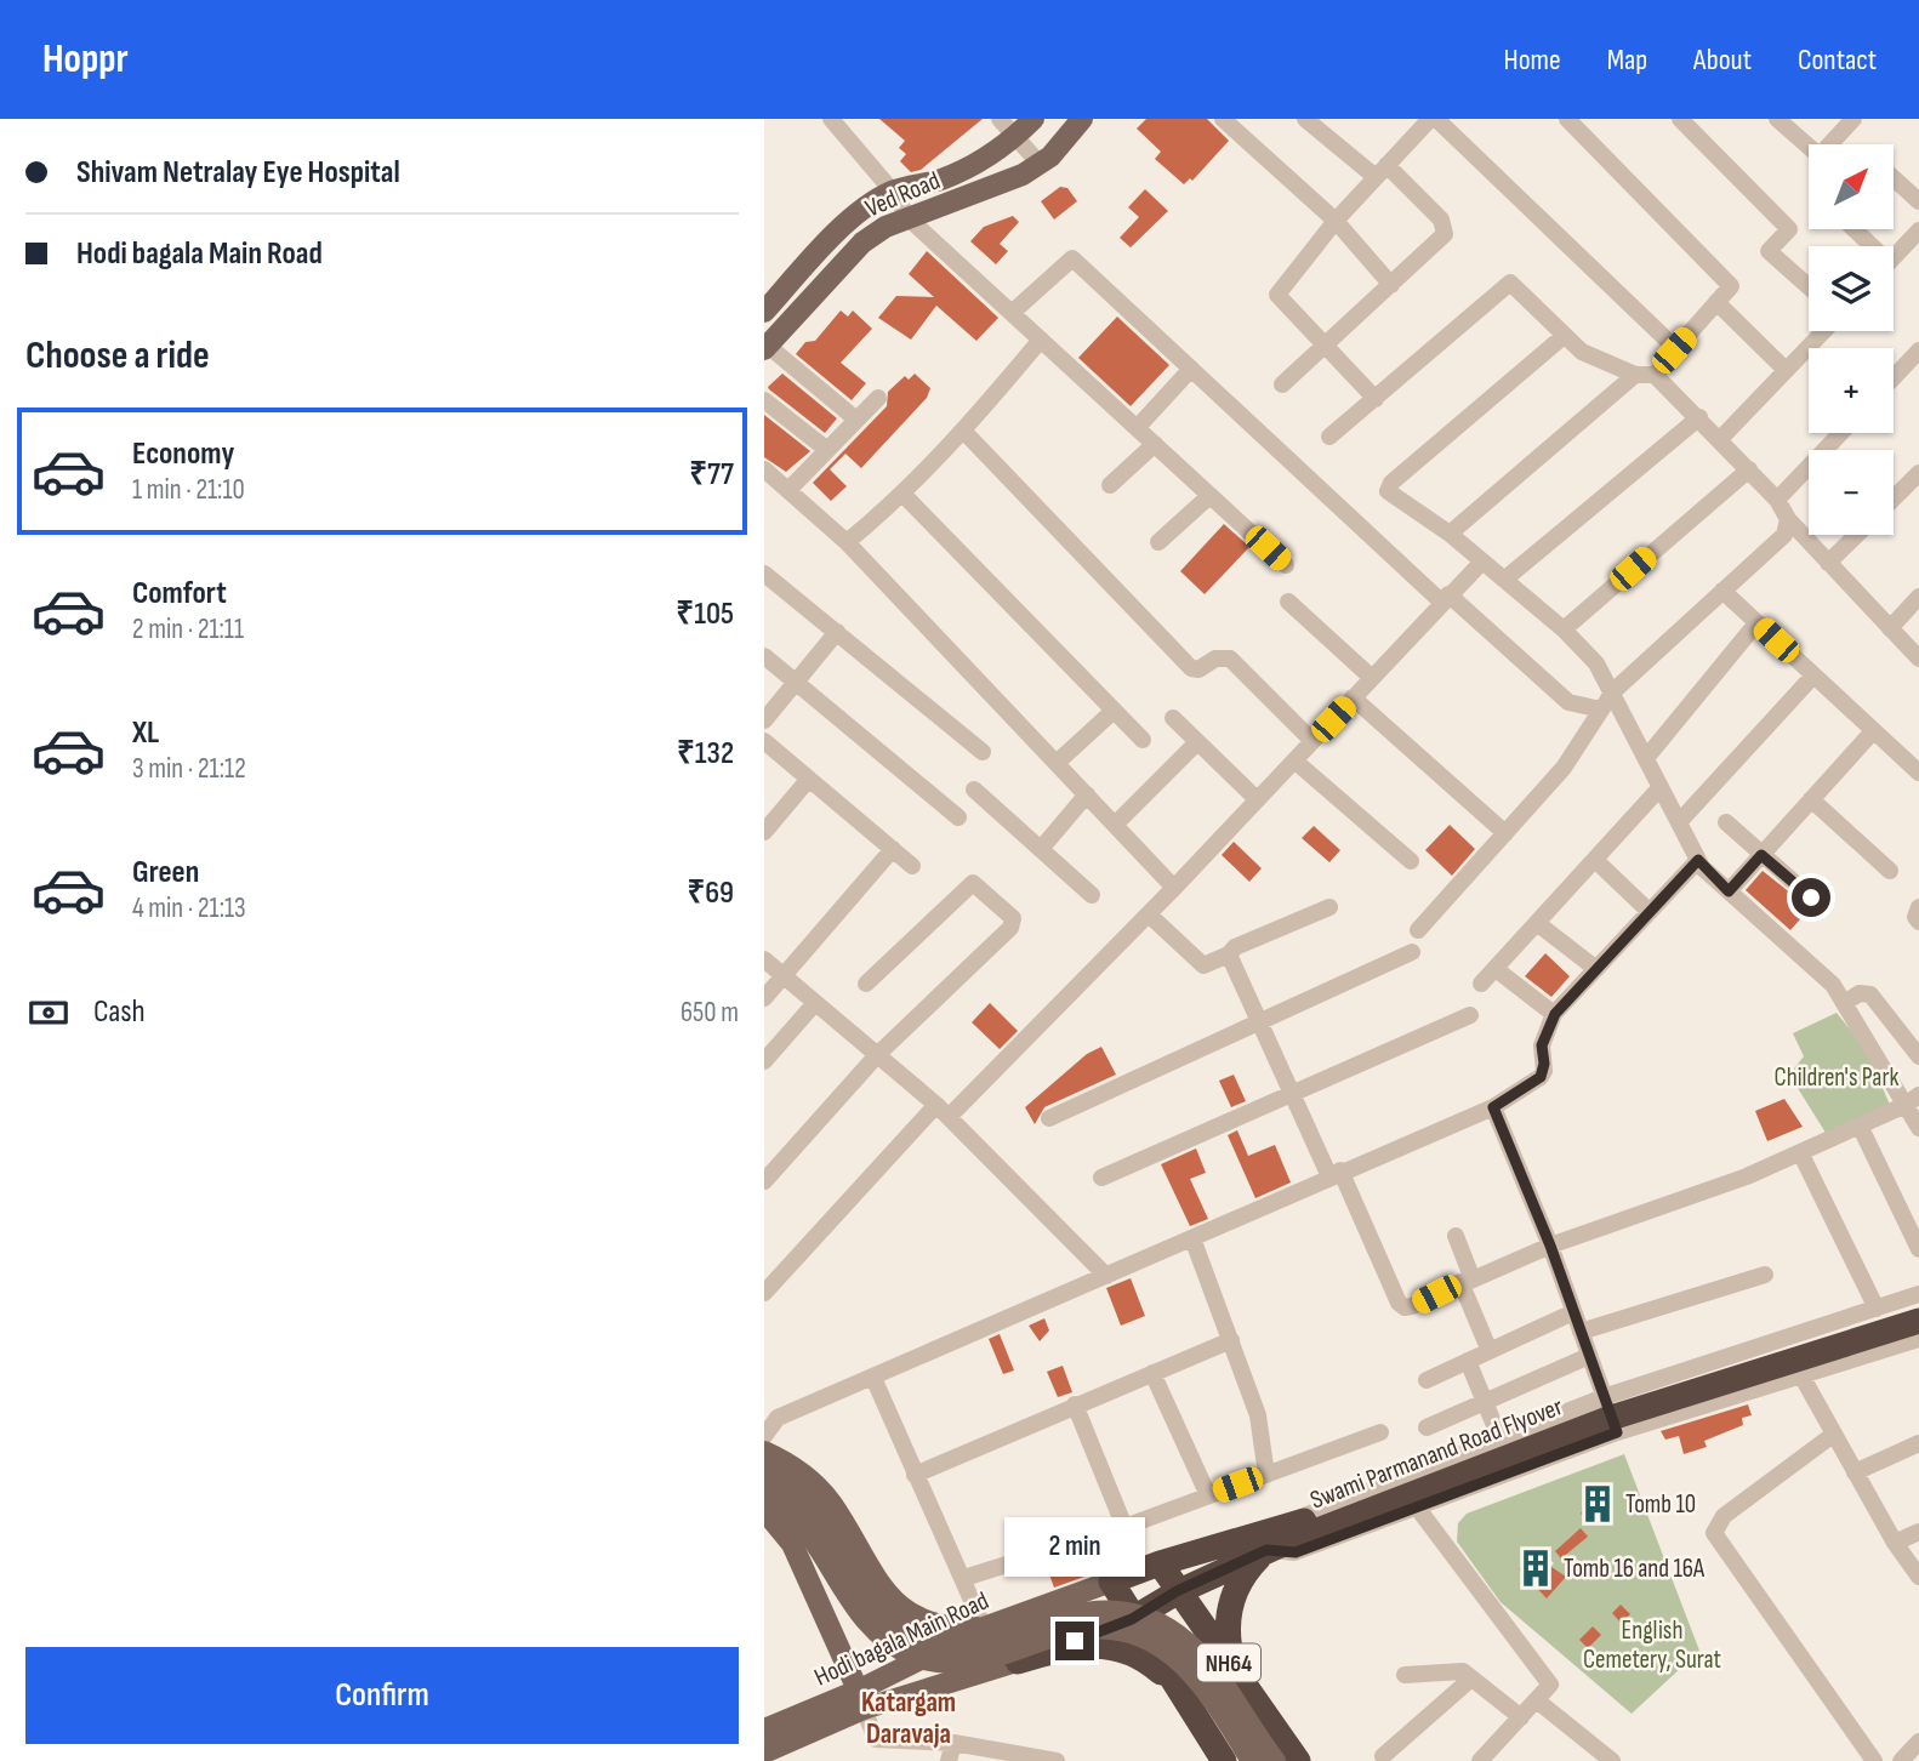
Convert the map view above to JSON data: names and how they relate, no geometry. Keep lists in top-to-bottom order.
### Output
{
  "streets": {
    "highway": ["Swami Parmanand Road Flyover", "NH64"],
    "main road": ["Ved Road", "Hodi bagala Main Road"]
  },
  "crossings": [
    ["Hodi bagala Main Road", "NH64"]
  ],
  "districts": ["Katargam Daravaja"],
  "parks": ["Children's Park", "English Cemetery, Surat"],
  "places": {
    "building": ["Tomb 10", "Tomb 16 and 16A"]
  },
  "north": "top right",
  "page": {
    "header": "Hoppr",
    "nav": [
      "Home",
      "Map",
      "About",
      "Contact"
    ],
    "banner": ["Shivam Netralay Eye Hospital", "Hodi bagala Main Road"],
    "map_buttons": ["+", "−"],
    "heading": "Choose a ride",
    "list": [
      {
        "name": "Economy",
        "note": "1 min · 21:10",
        "value": "₹77"
      },
      {
        "name": "Comfort",
        "note": "2 min · 21:11",
        "value": "₹105"
      },
      {
        "name": "XL",
        "note": "3 min · 21:12",
        "value": "₹132"
      },
      {
        "name": "Green",
        "note": "4 min · 21:13",
        "value": "₹69"
      }
    ],
    "pay": ["Cash", "650 m"],
    "bubble": "2 min",
    "buttons": "Confirm"
  }
}
